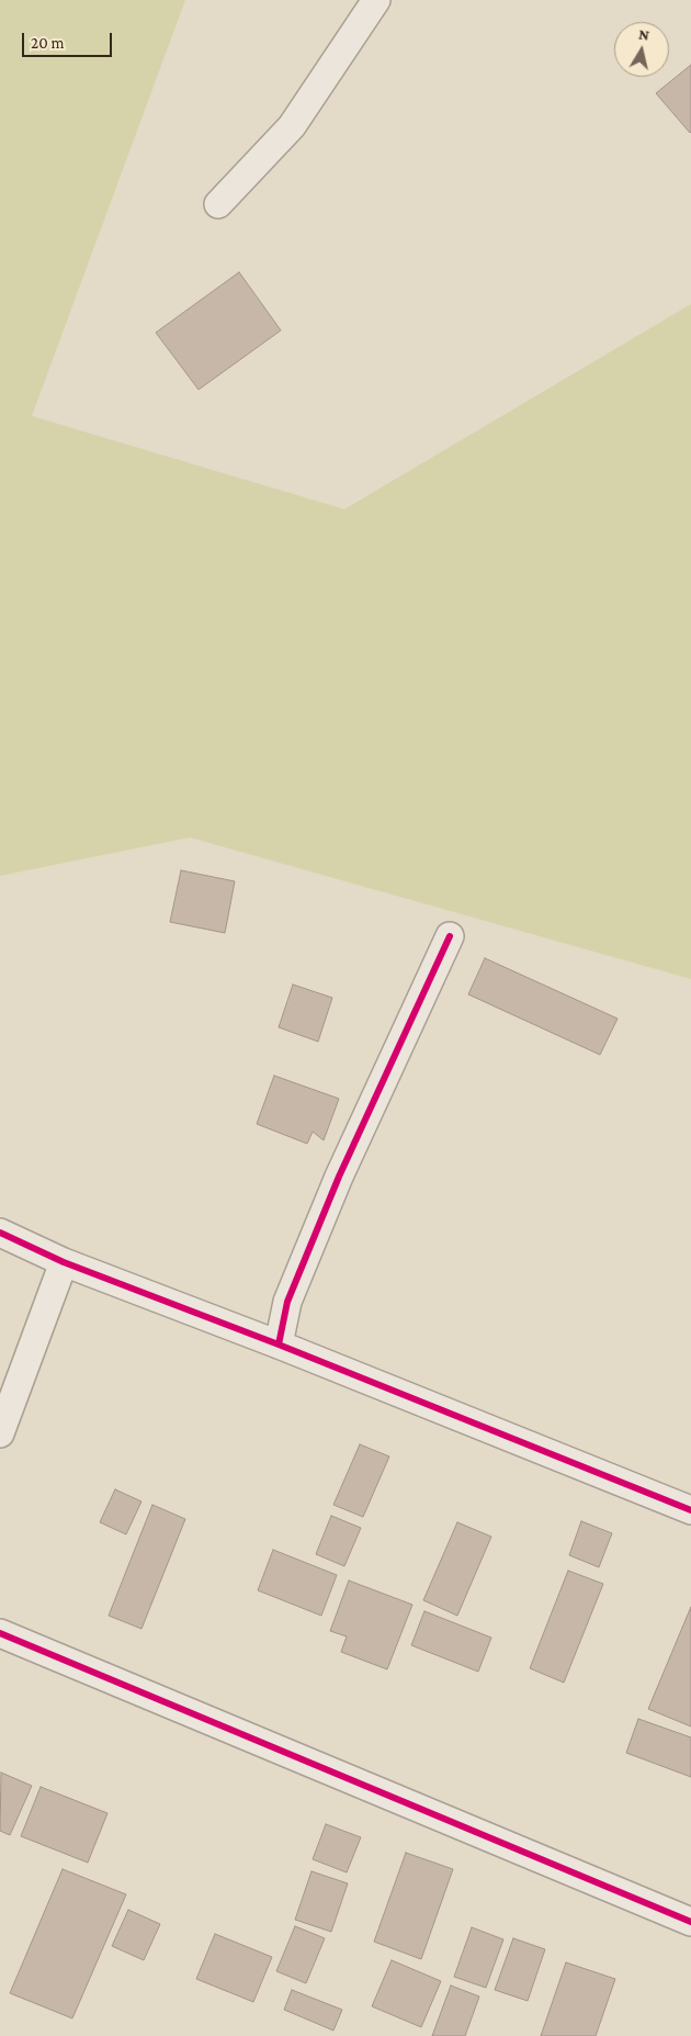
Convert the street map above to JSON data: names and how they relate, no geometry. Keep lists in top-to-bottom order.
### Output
{
  "scale_bar": "20 m",
  "north": "top"
}
